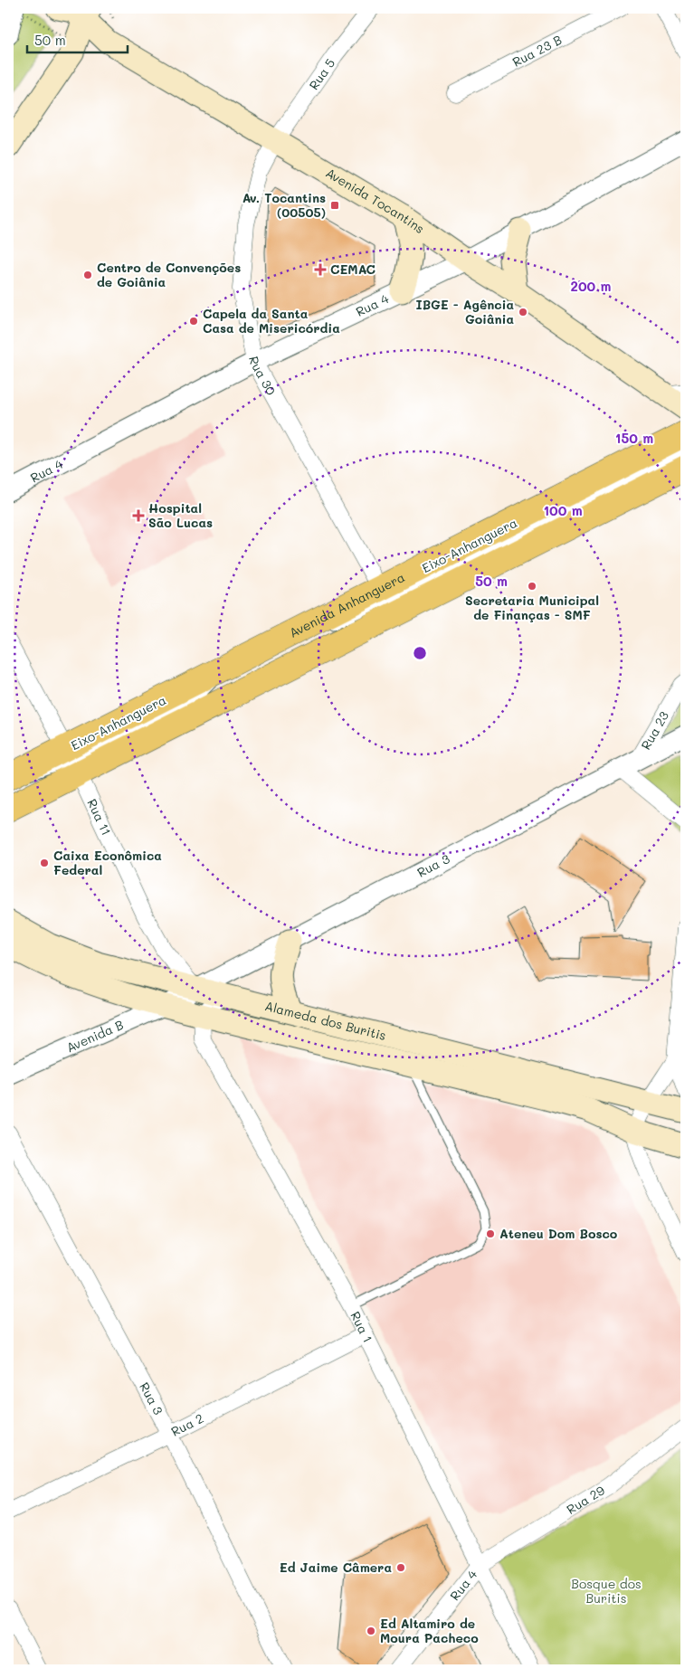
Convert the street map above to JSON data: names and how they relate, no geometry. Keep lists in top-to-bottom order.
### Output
{
  "streets": {
    "main road": ["Avenida Tocantins", "Avenida Anhanguera", "Alameda dos Buritis"],
    "street": [
      "Rua 23 B",
      "Rua 5",
      "Rua 4",
      "Rua 30",
      "Rua 23",
      "Rua 11",
      "Rua 3",
      "Avenida B",
      "Rua 1",
      "Rua 2",
      "Rua 29"
    ],
    "lane": ["Eixo-Anhanguera"]
  },
  "crossings": [
    ["Rua 5", "Avenida Tocantins"],
    ["Rua 5", "Rua 30"],
    ["Avenida Tocantins", "Rua 4"],
    ["Avenida Tocantins", "Rua 30"],
    ["Rua 4", "Rua 30"],
    ["Rua 4", "Rua 1"],
    ["Rua 4", "Rua 29"],
    ["Rua 30", "Avenida Anhanguera"],
    ["Eixo-Anhanguera", "Avenida Anhanguera"],
    ["Eixo-Anhanguera", "Rua 11"],
    ["Avenida Anhanguera", "Rua 11"],
    ["Rua 23", "Rua 3"],
    ["Rua 11", "Rua 3"],
    ["Rua 11", "Alameda dos Buritis"],
    ["Rua 11", "Avenida B"],
    ["Rua 3", "Alameda dos Buritis"],
    ["Rua 3", "Avenida B"],
    ["Rua 3", "Rua 2"],
    ["Alameda dos Buritis", "Avenida B"],
    ["Alameda dos Buritis", "Rua 1"],
    ["Rua 1", "Rua 2"],
    ["Rua 1", "Rua 29"]
  ],
  "parks": ["Bosque dos Buritis"],
  "places": {
    "transit": ["Av. Tocantins (00505)"],
    "health": ["CEMAC", "Hospital São Lucas"],
    "other": [
      "Centro de Convenções de Goiânia",
      "IBGE - Agência Goiânia",
      "Capela da Santa Casa de Misericórdia",
      "Secretaria Municipal de Finanças - SMF",
      "Caixa Econômica Federal",
      "Ateneu Dom Bosco",
      "Ed Jaime Câmera",
      "Ed Altamiro de Moura Pacheco"
    ]
  },
  "scale_bar": "50 m",
  "rings": [
    "200 m",
    "150 m",
    "100 m",
    "50 m"
  ]
}
